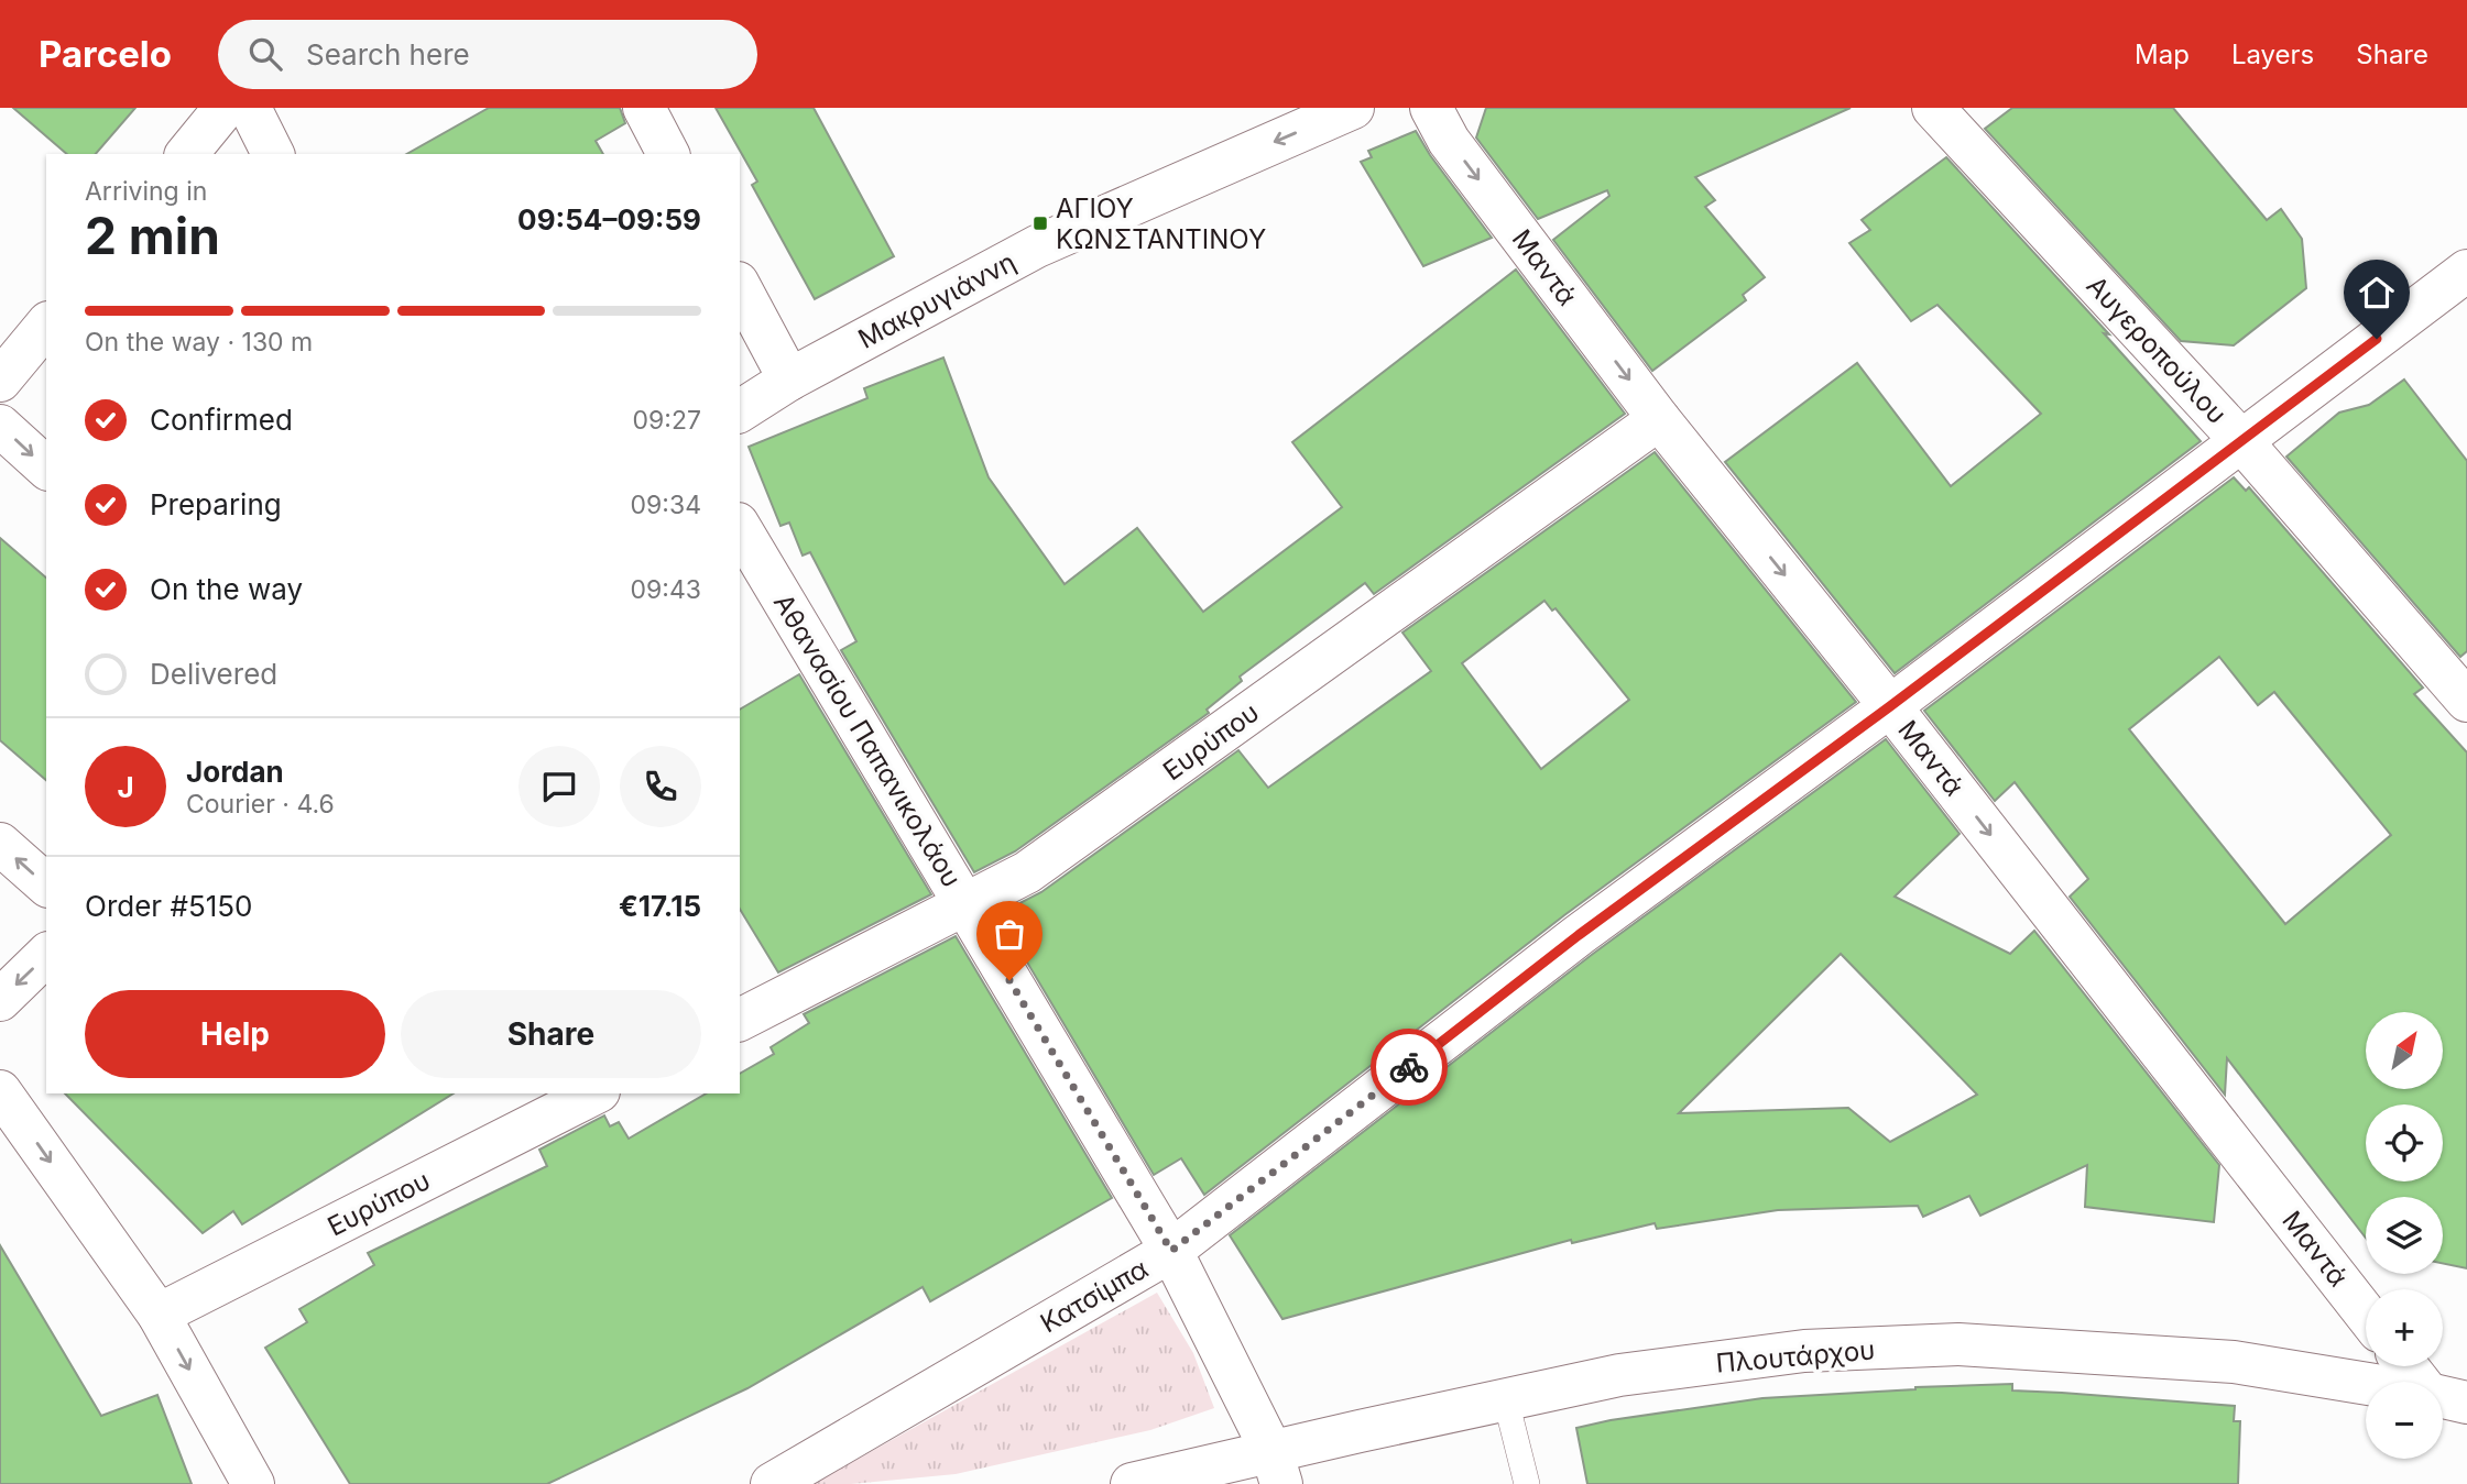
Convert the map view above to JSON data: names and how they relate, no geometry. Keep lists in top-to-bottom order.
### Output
{
  "streets": {
    "street": [
      "Μαντά",
      "Μακρυγιάννη",
      "Αυγεροπούλου",
      "Αθανασίου Παπανικολάου",
      "Ευρύπου",
      "Κατσίμπα",
      "Πλουτάρχου"
    ]
  },
  "crossings": [
    ["Μαντά", "Ευρύπου"],
    ["Μαντά", "Κατσίμπα"],
    ["Αυγεροπούλου", "Κατσίμπα"],
    ["Αθανασίου Παπανικολάου", "Ευρύπου"],
    ["Αθανασίου Παπανικολάου", "Κατσίμπα"],
    ["Αθανασίου Παπανικολάου", "Πλουτάρχου"]
  ],
  "one_way": ["Μαντά", "Μακρυγιάννη"],
  "places": {
    "transit": ["ΑΓΙΟΥ ΚΩΝΣΤΑΝΤΙΝΟΥ"]
  },
  "north": "top right",
  "page": {
    "header": "Parcelo",
    "search": "Search here",
    "nav": ["Map", "Layers", "Share"],
    "heading": ["2 min", "Arriving in", "09:54–09:59"],
    "panel": [
      "Jordan",
      "Courier · 4.6",
      "Order #5150",
      "€17.15"
    ],
    "bar": "On the way · 130 m",
    "list": [
      ["Confirmed", "09:27"],
      ["Preparing", "09:34"],
      ["On the way", "09:43"],
      "Delivered"
    ],
    "round": "J",
    "buttons": ["Help", "Share"],
    "map_buttons": ["+", "−"]
  }
}
